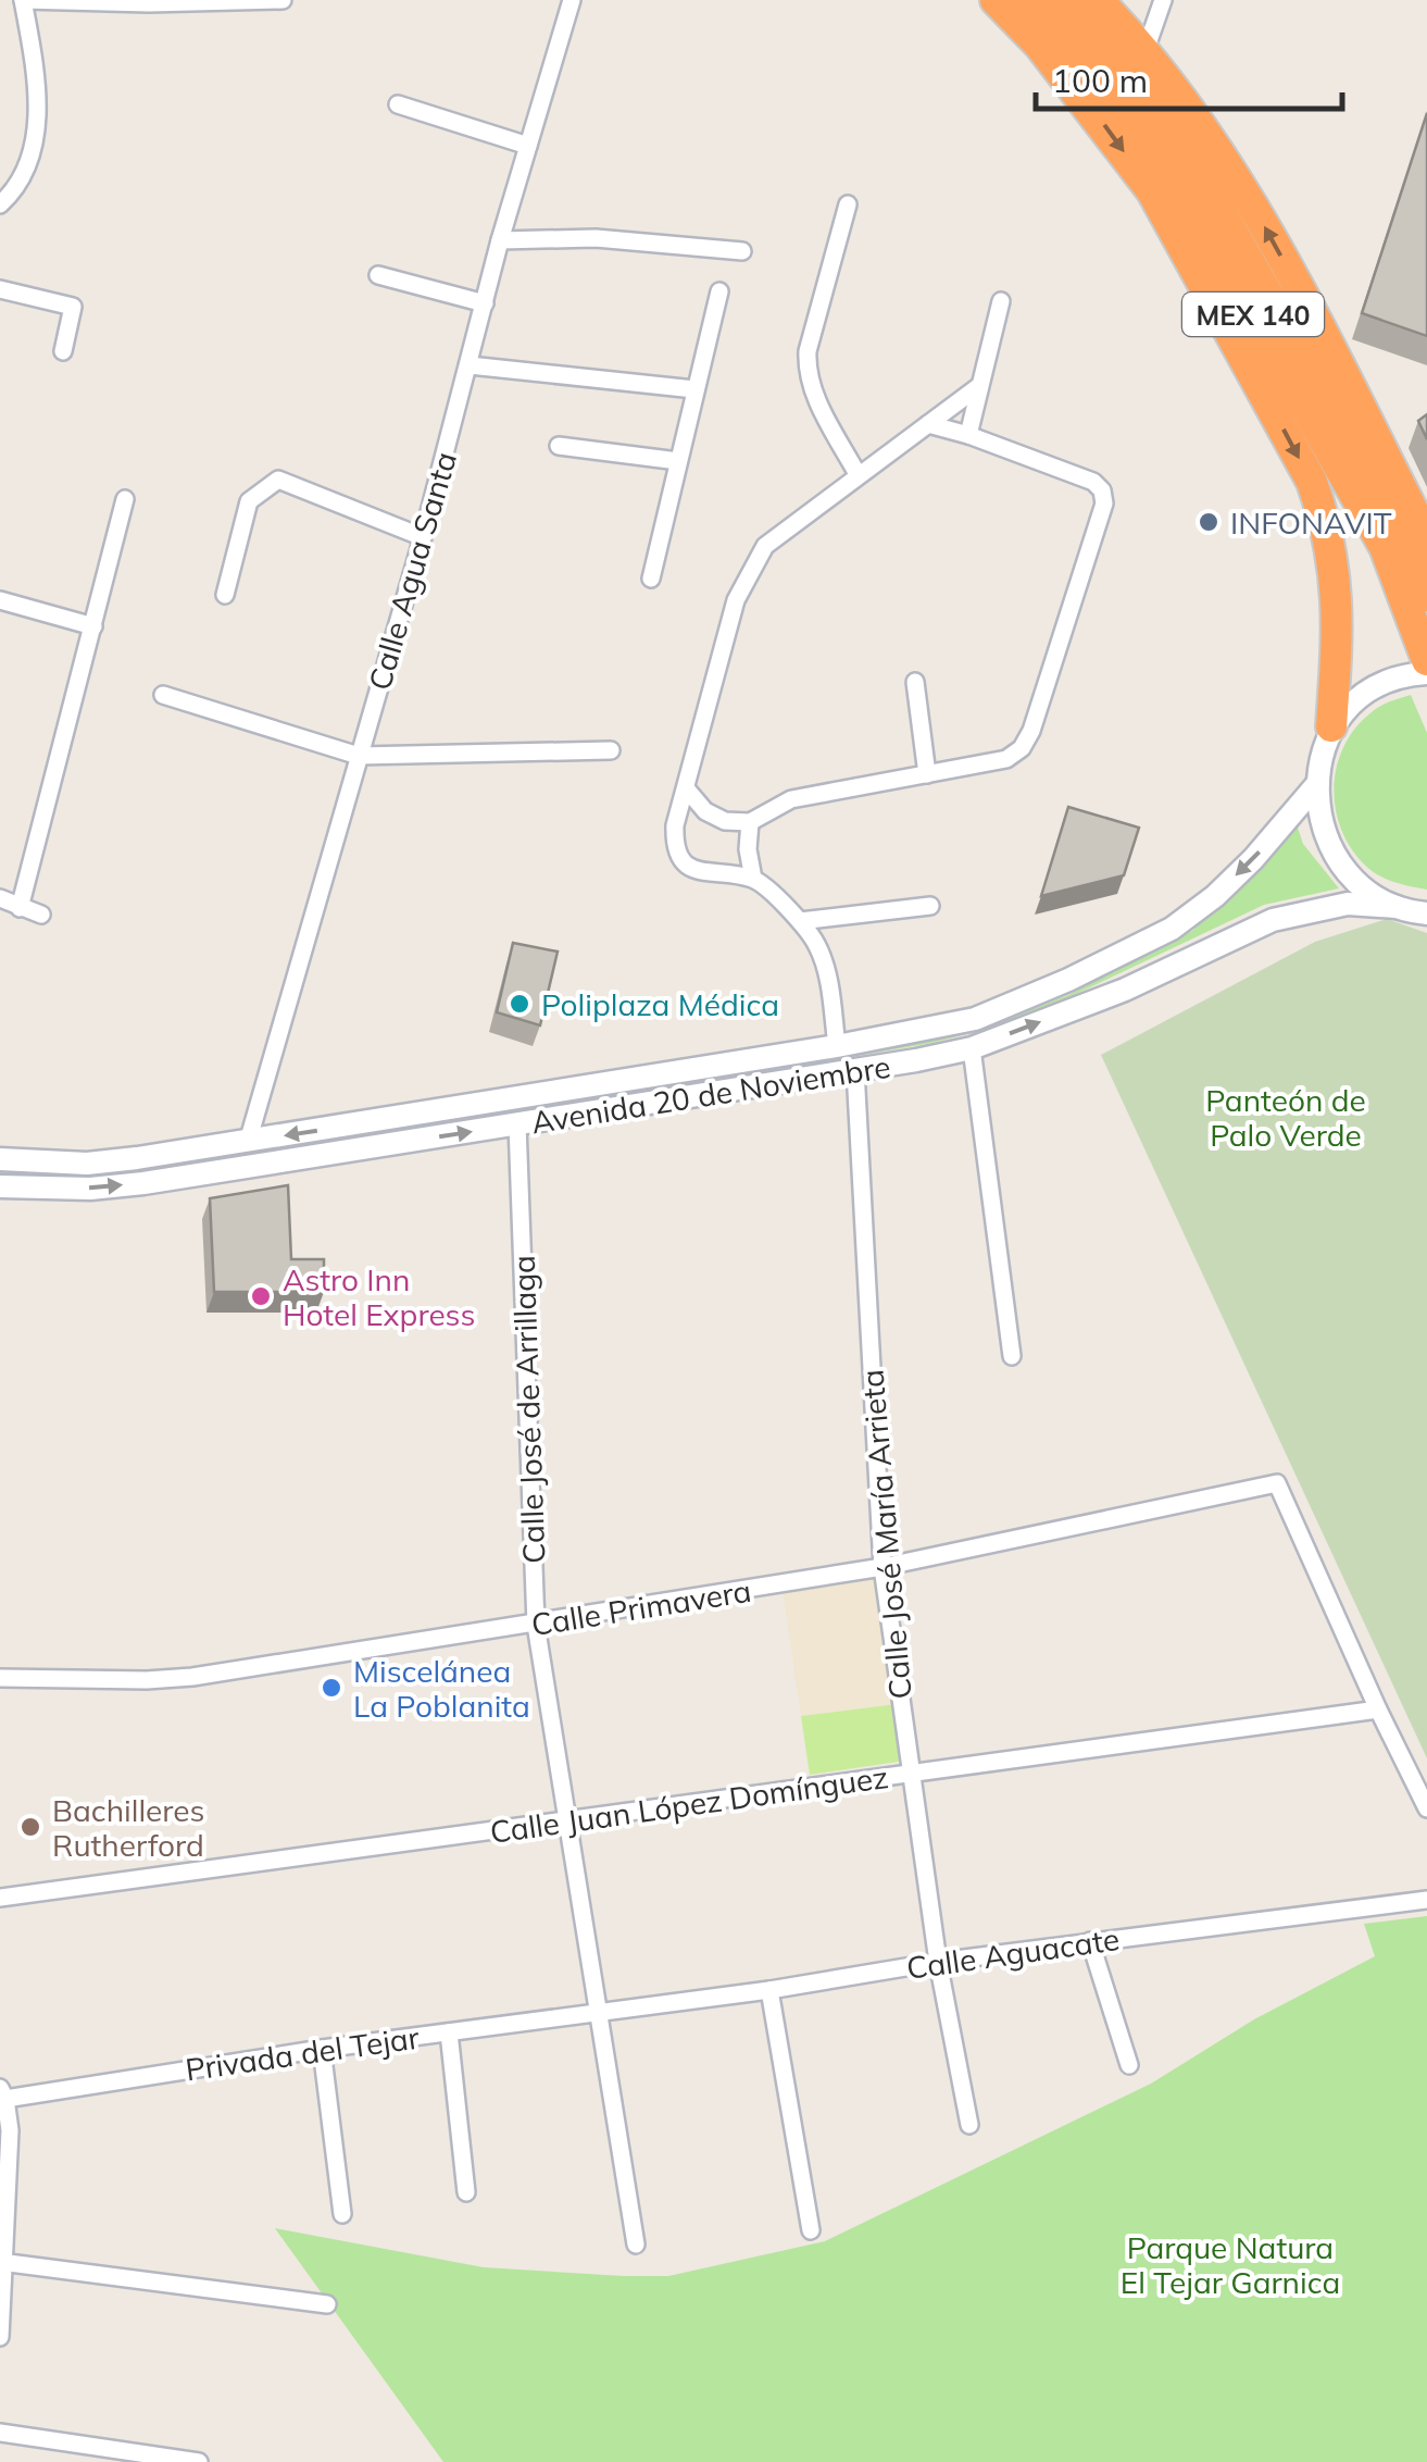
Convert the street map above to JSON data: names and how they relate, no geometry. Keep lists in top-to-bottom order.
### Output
{
  "streets": {
    "highway": ["MEX 140"],
    "main road": ["Avenida 20 de Noviembre"],
    "street": [
      "Calle Agua Santa",
      "Calle José de Arrillaga",
      "Calle José María Arrieta",
      "Calle Primavera",
      "Calle Juan López Domínguez",
      "Calle Aguacate",
      "Privada del Tejar"
    ]
  },
  "crossings": [
    ["Calle Agua Santa", "Avenida 20 de Noviembre"],
    ["Avenida 20 de Noviembre", "Calle José de Arrillaga"],
    ["Avenida 20 de Noviembre", "Calle José María Arrieta"],
    ["Calle José de Arrillaga", "Calle Primavera"],
    ["Calle José de Arrillaga", "Calle Juan López Domínguez"],
    ["Calle José de Arrillaga", "Calle Aguacate"],
    ["Calle José de Arrillaga", "Privada del Tejar"],
    ["Calle José María Arrieta", "Calle Primavera"],
    ["Calle José María Arrieta", "Calle Juan López Domínguez"],
    ["Calle José María Arrieta", "Calle Aguacate"],
    ["Calle Primavera", "Calle Juan López Domínguez"],
    ["Calle Aguacate", "Privada del Tejar"]
  ],
  "parks": ["Panteón de Palo Verde", "Parque Natura El Tejar Garnica"],
  "places": [
    "INFONAVIT",
    "Poliplaza Médica",
    "Astro Inn Hotel Express",
    "Miscelánea La Poblanita",
    "Bachilleres Rutherford"
  ],
  "scale_bar": "100 m"
}
